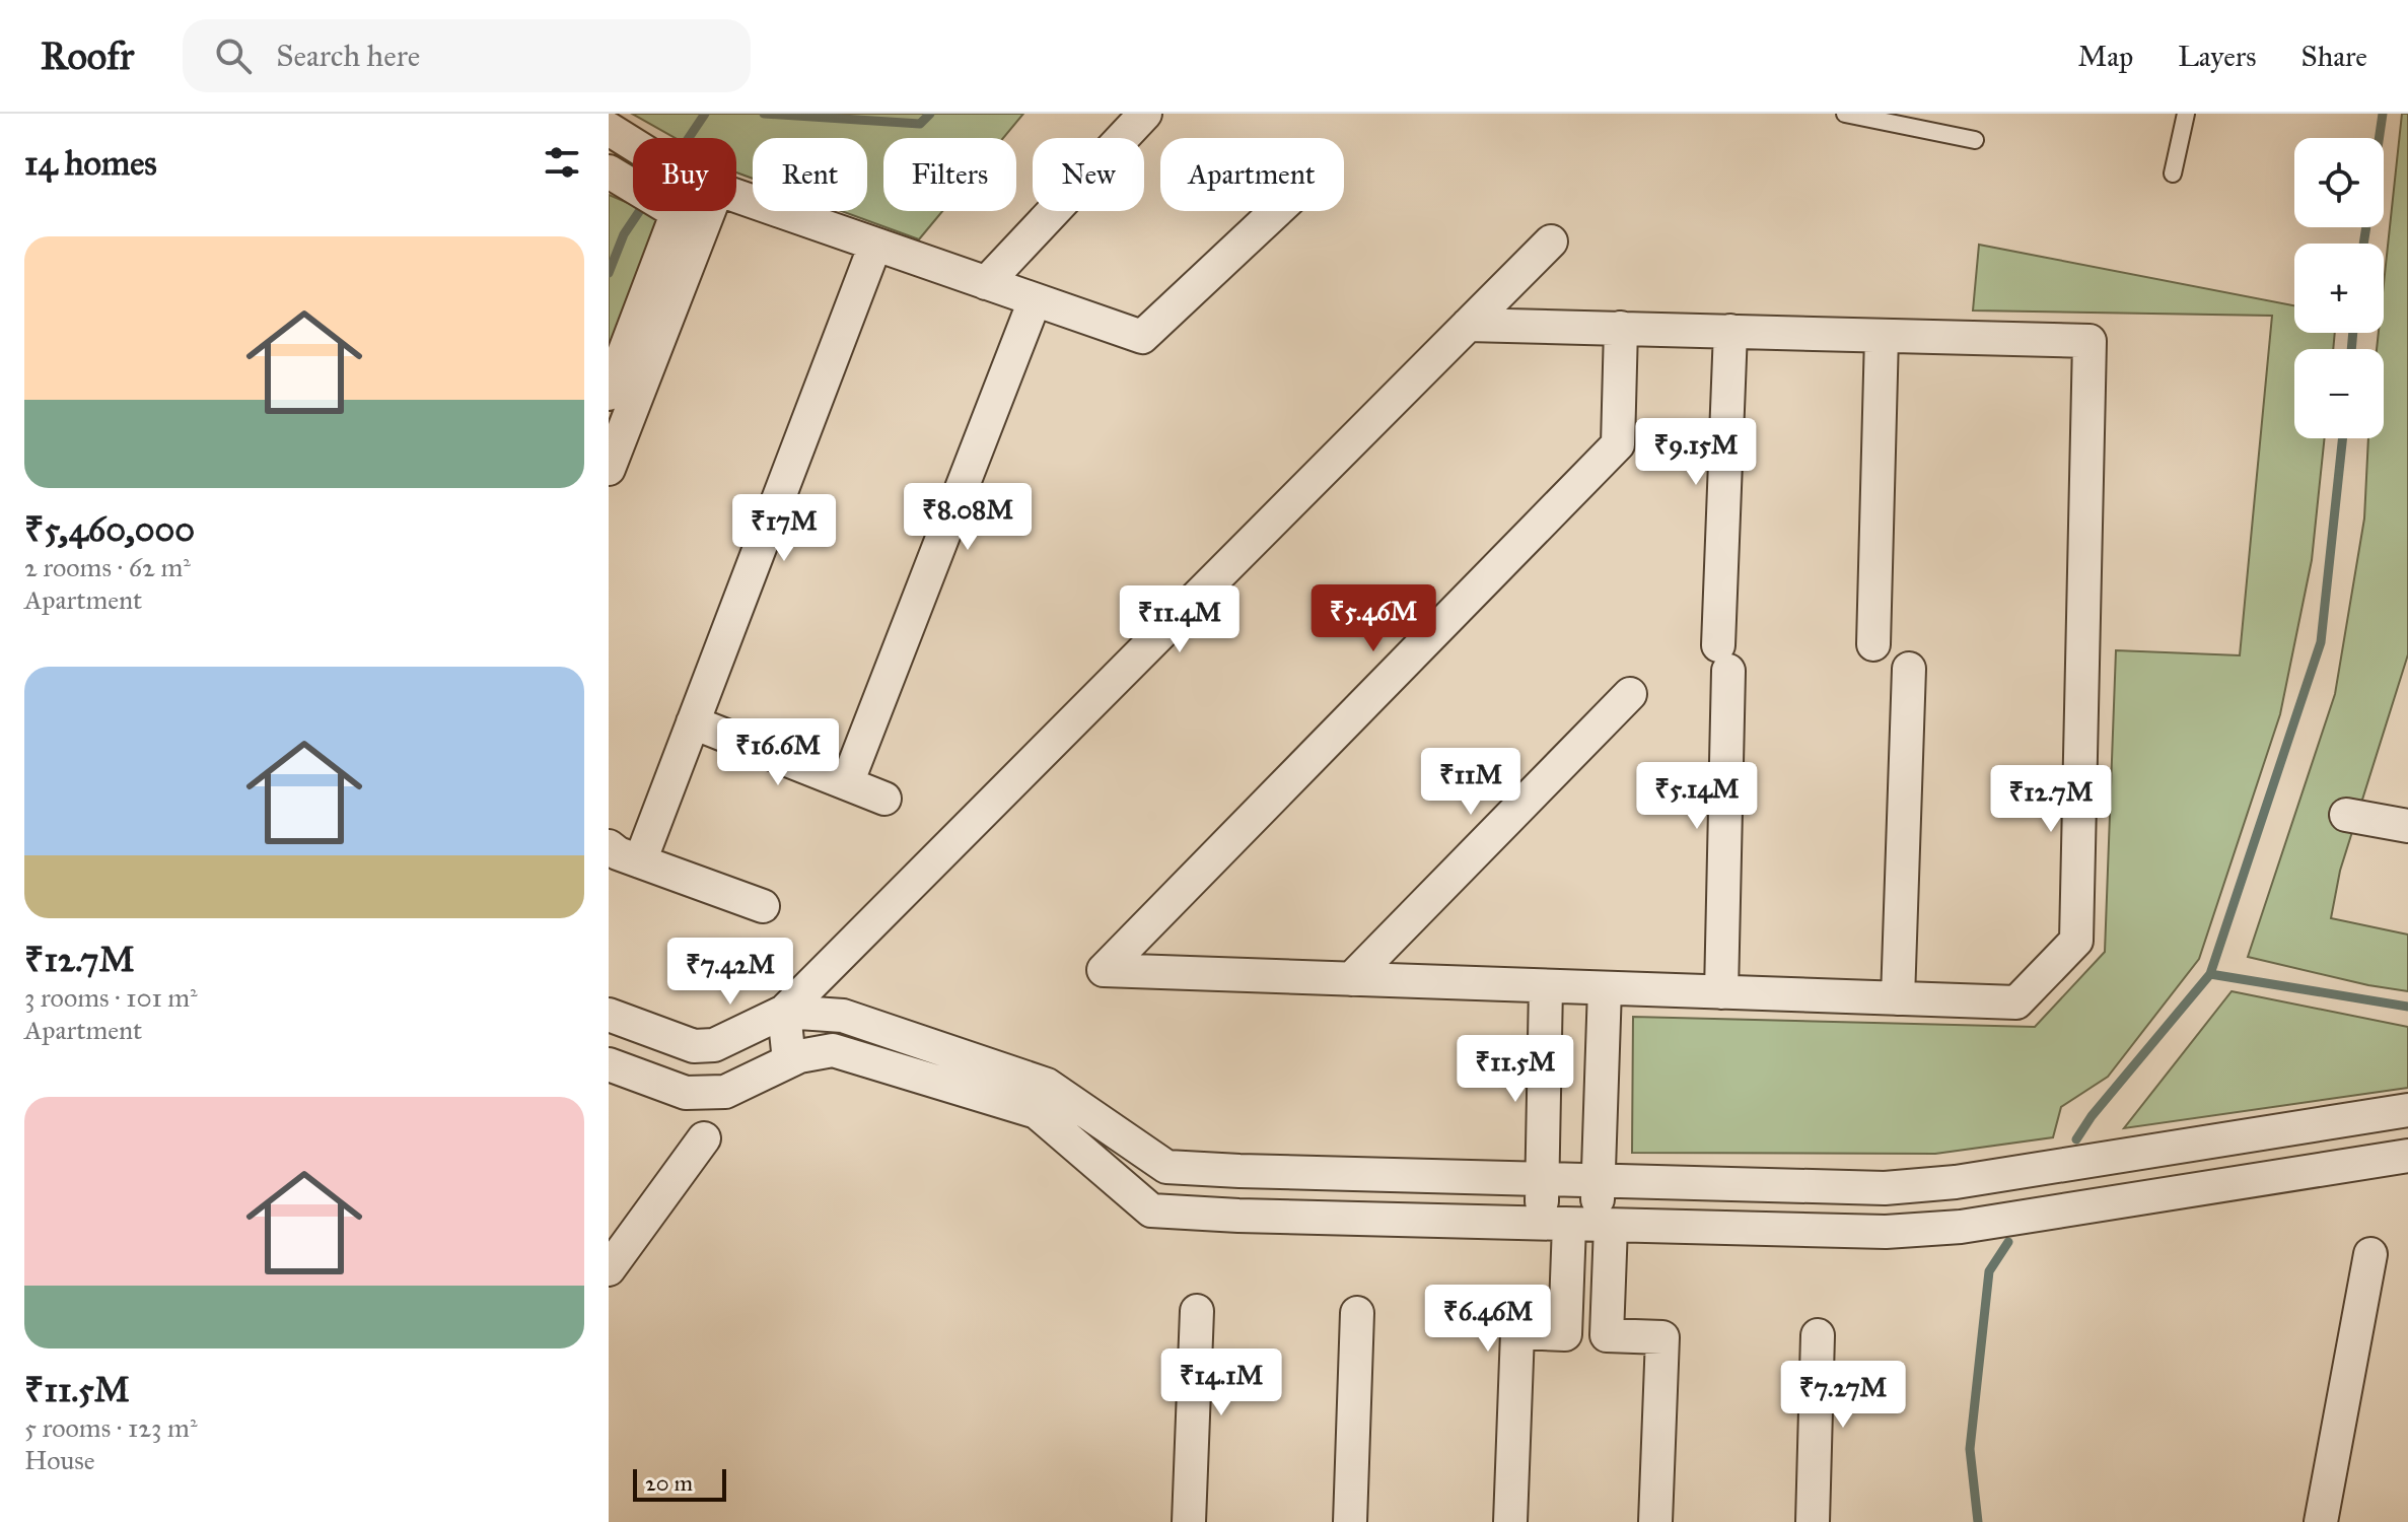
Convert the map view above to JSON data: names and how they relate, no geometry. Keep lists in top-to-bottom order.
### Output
{
  "scale_bar": "20 m",
  "page": {
    "header": "Roofr",
    "search": "Search here",
    "nav": ["Map", "Layers", "Share"],
    "heading": "14 homes",
    "map_buttons": ["+", "−"],
    "chip": [
      "Buy",
      "Rent",
      "Filters",
      "New",
      "Apartment"
    ],
    "list": [
      {
        "name": "₹5,460,000",
        "note": "2 rooms · 62 m² · Apartment"
      },
      {
        "name": "₹12.7M",
        "note": "3 rooms · 101 m² · Apartment"
      },
      {
        "name": "₹11.5M",
        "note": "5 rooms · 123 m² · House"
      }
    ],
    "price": [
      "₹9.15M",
      "₹8.08M",
      "₹17M",
      "₹5.46M",
      "₹11.4M",
      "₹16.6M",
      "₹11M",
      "₹5.14M",
      "₹12.7M",
      "₹7.42M",
      "₹11.5M",
      "₹6.46M",
      "₹14.1M",
      "₹7.27M"
    ],
    "scale": "20 m"
  }
}
